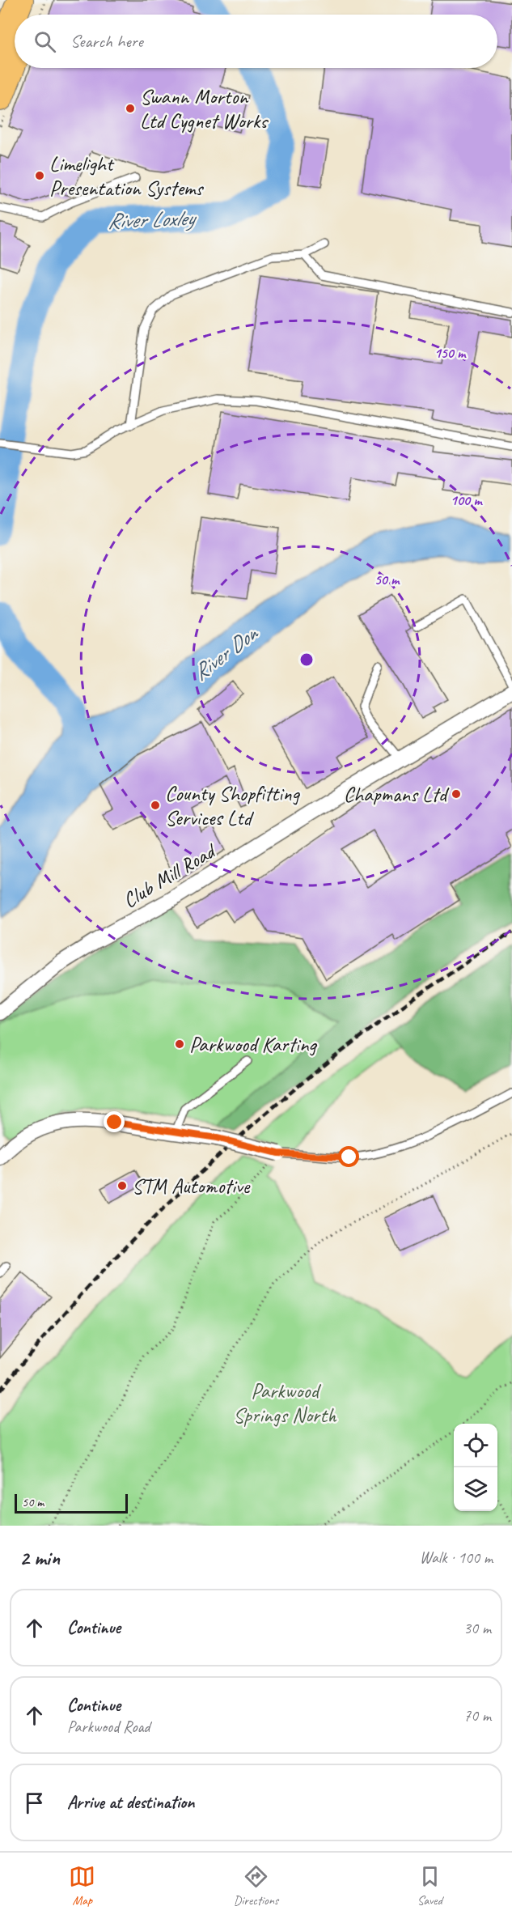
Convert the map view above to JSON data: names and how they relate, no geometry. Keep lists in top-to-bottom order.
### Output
{
  "streets": {
    "street": ["Club Mill Road"]
  },
  "water": ["River Loxley", "River Don"],
  "parks": ["Parkwood Springs North"],
  "places": [
    "Swann Morton Ltd Cygnet Works",
    "Limelight Presentation Systems",
    "Chapmans Ltd",
    "County Shopfitting Services Ltd",
    "Parkwood Karting",
    "STM Automotive"
  ],
  "scale_bar": "50 m",
  "page": {
    "search": "Search here",
    "scale": "50 m",
    "heading": ["2 min", "Walk · 100 m"],
    "list": [
      ["Continue", "30 m"],
      ["Continue", "Parkwood Road", "70 m"],
      "Arrive at destination"
    ],
    "nav": ["Map", "Directions", "Saved"]
  },
  "rings": ["150 m", "100 m", "50 m"]
}
